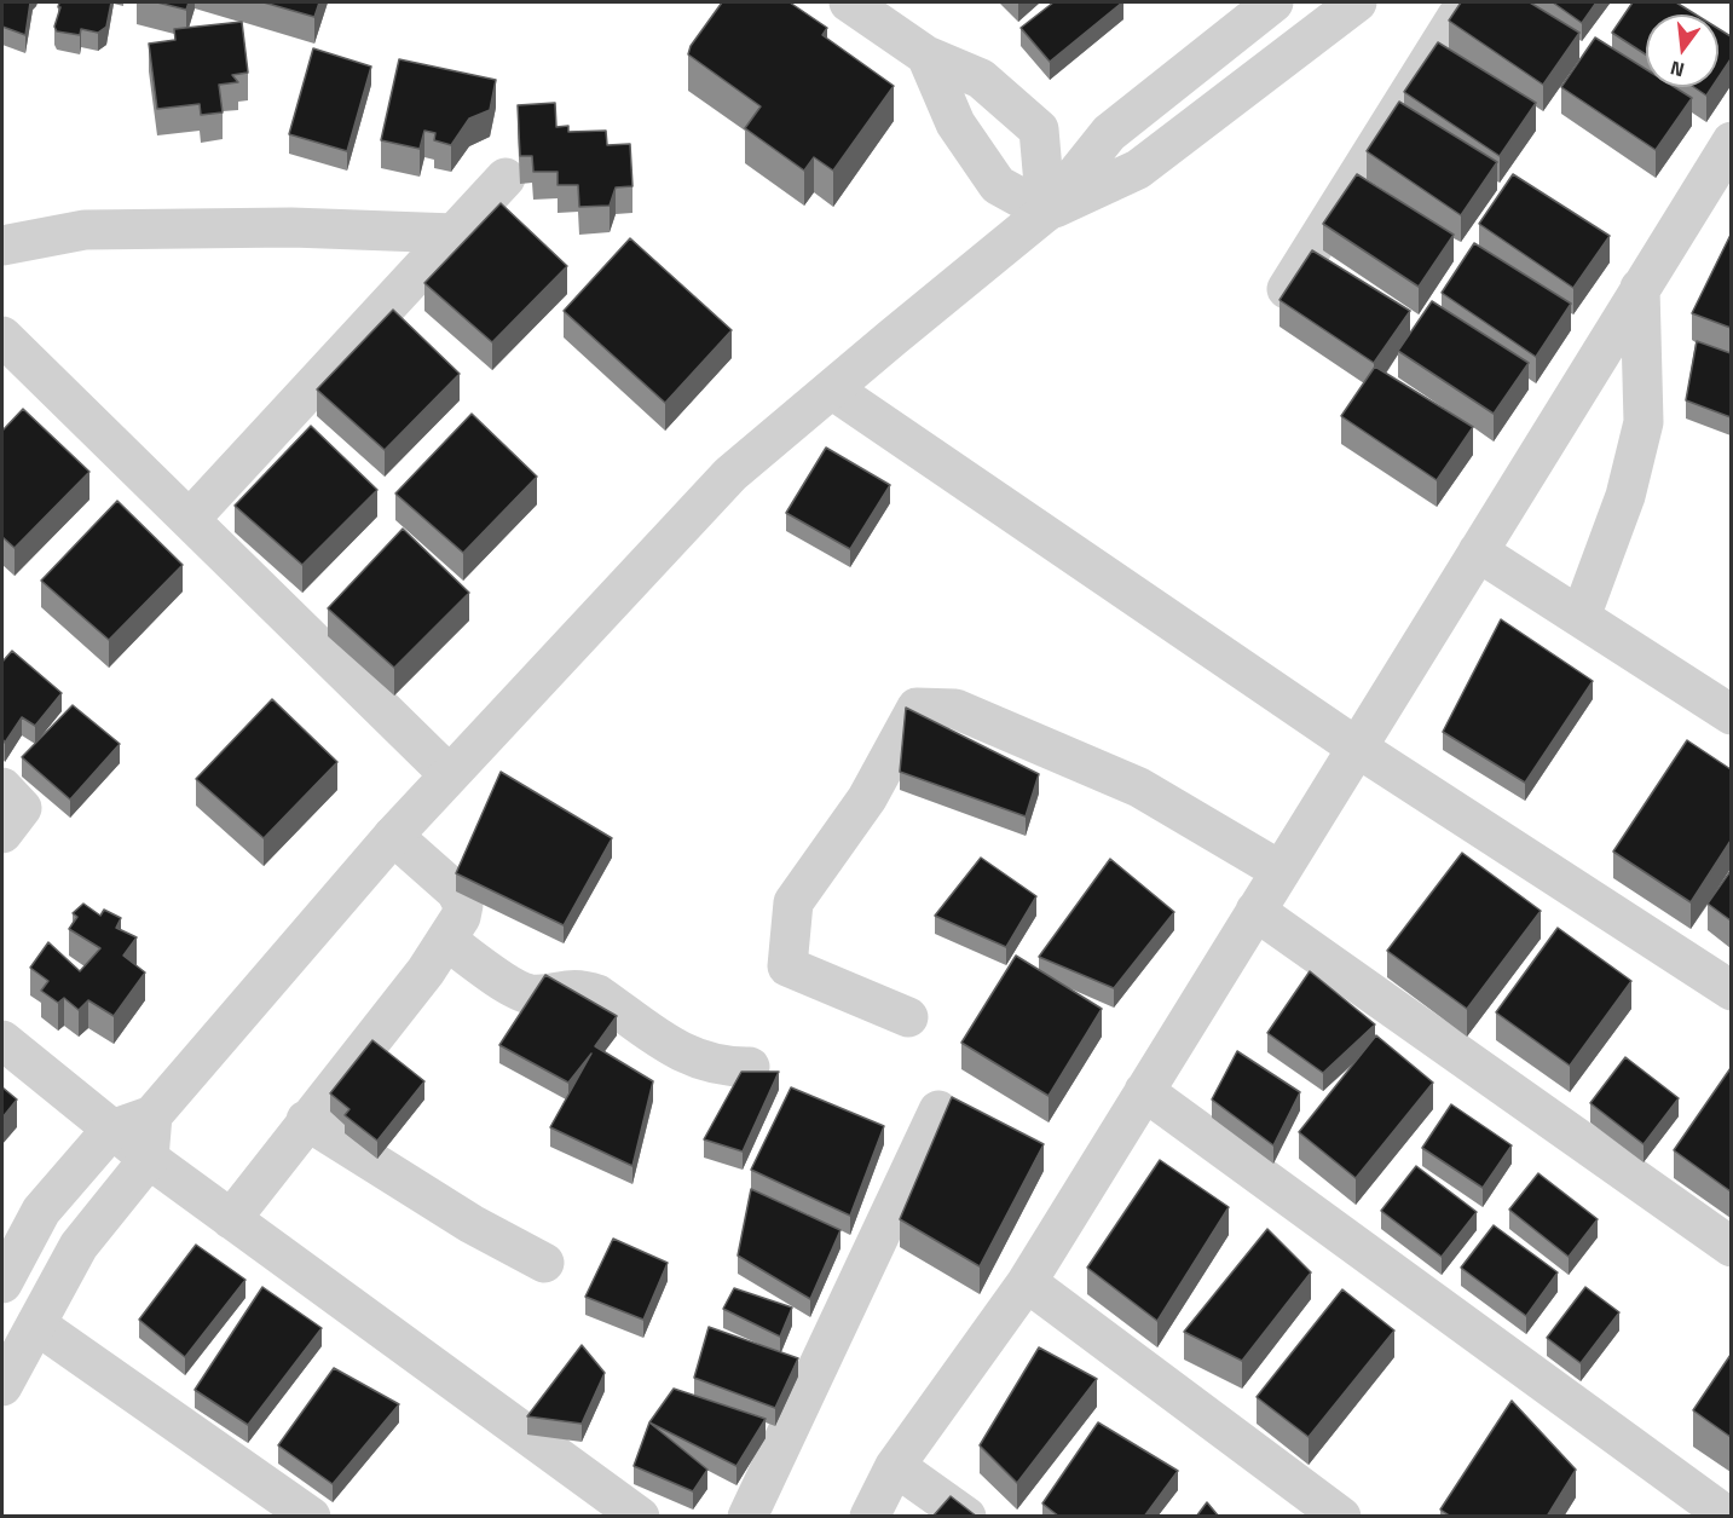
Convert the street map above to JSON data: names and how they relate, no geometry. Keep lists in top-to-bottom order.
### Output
{
  "north": "bottom"
}
